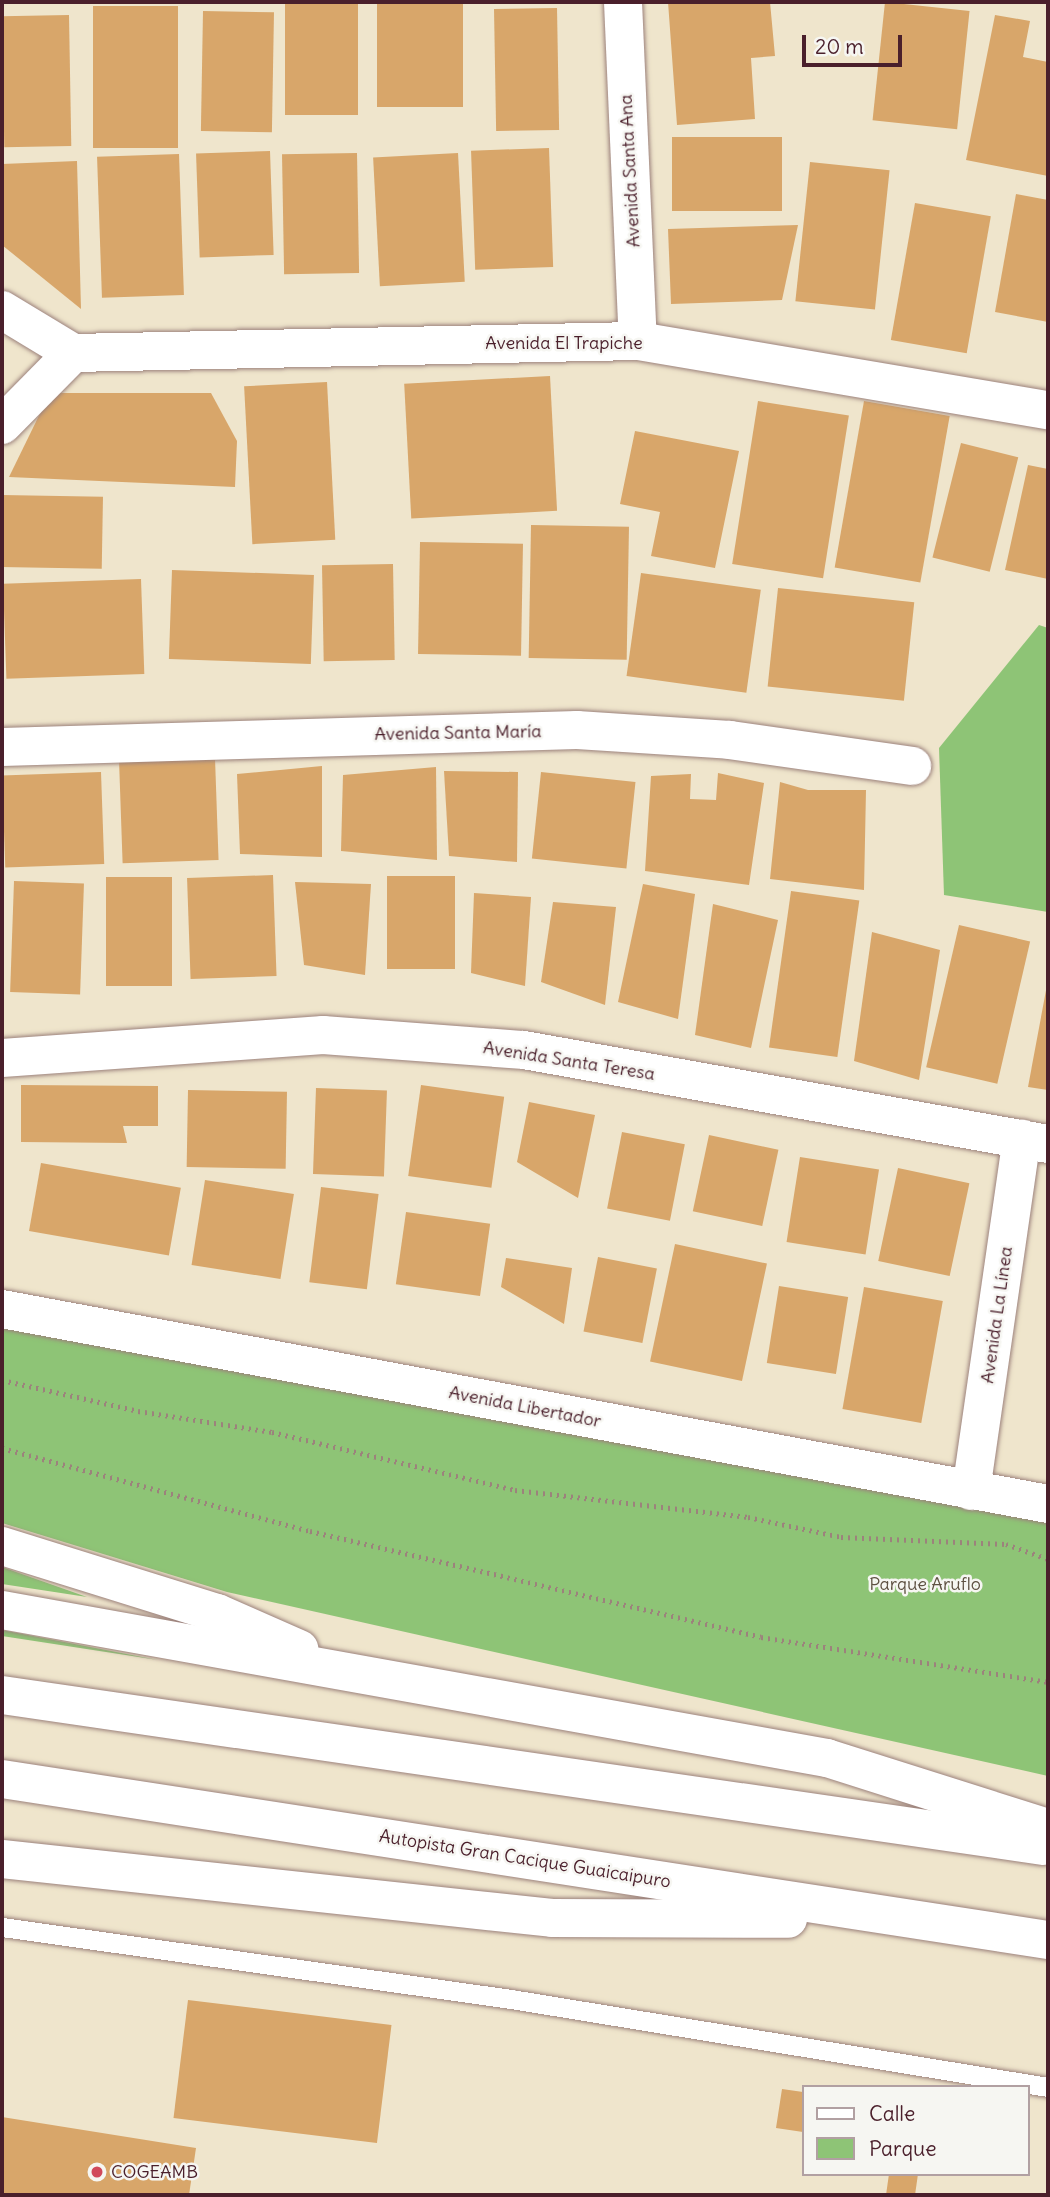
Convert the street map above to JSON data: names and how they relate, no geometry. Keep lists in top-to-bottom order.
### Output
{
  "streets": {
    "main road": [
      "Avenida Santa Ana",
      "Avenida El Trapiche",
      "Avenida Santa María",
      "Avenida Santa Teresa",
      "Avenida La Línea",
      "Avenida Libertador",
      "Autopista Gran Cacique Guaicaipuro"
    ]
  },
  "crossings": [
    ["Avenida Santa Ana", "Avenida El Trapiche"],
    ["Avenida Santa Teresa", "Avenida La Línea"],
    ["Avenida La Línea", "Avenida Libertador"]
  ],
  "parks": ["Parque Aruflo"],
  "places": ["COGEAMB"],
  "legend": ["Calle", "Parque"],
  "scale_bar": "20 m"
}
